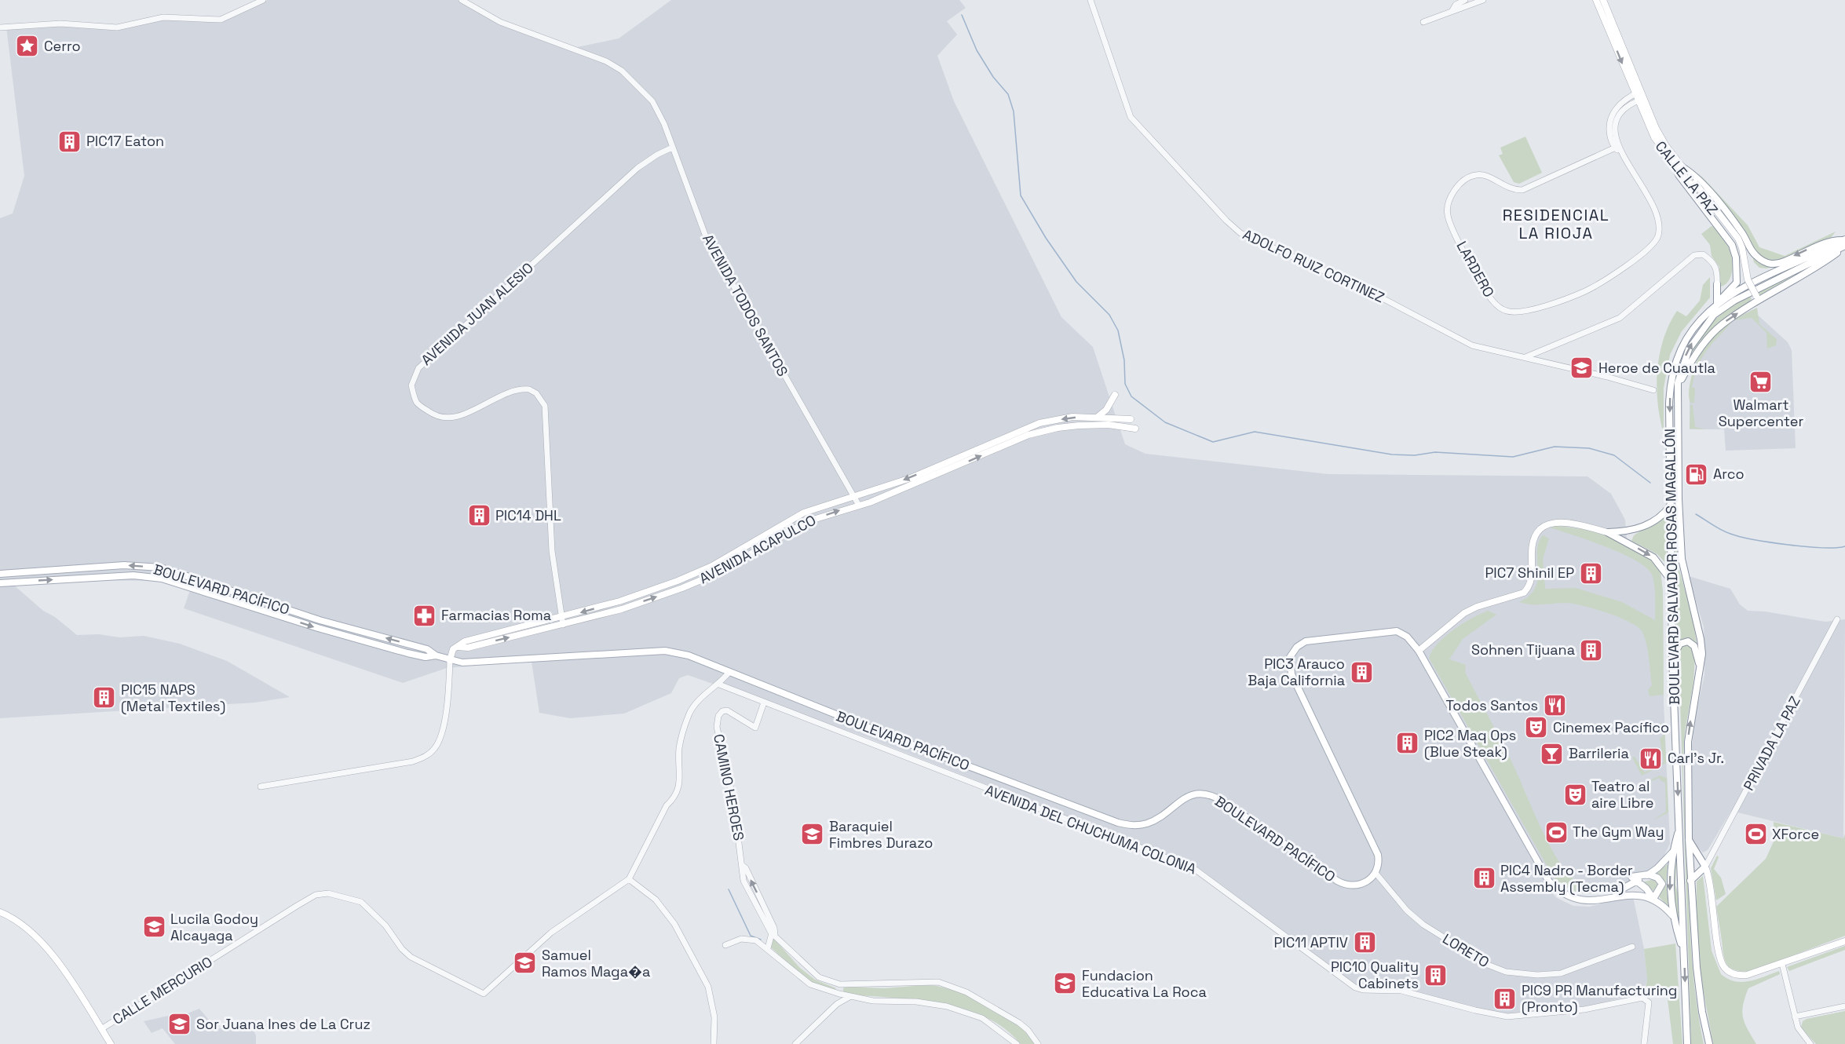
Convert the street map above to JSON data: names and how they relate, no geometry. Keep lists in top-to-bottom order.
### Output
{
  "streets": {
    "main road": [
      "CALLE LA PAZ",
      "AVENIDA ACAPULCO",
      "BOULEVARD SALVADOR ROSAS MAGALLÓN",
      "BOULEVARD PACÍFICO"
    ],
    "street": [
      "ADOLFO RUIZ CORTINEZ",
      "LARDERO",
      "AVENIDA TODOS SANTOS",
      "AVENIDA JUAN ALESIO",
      "PRIVADA LA PAZ",
      "CAMINO HEROES",
      "AVENIDA DEL CHUCHUMA COLONIA",
      "LORETO",
      "CALLE MERCURIO"
    ]
  },
  "crossings": [
    ["AVENIDA TODOS SANTOS", "AVENIDA JUAN ALESIO"],
    ["AVENIDA TODOS SANTOS", "AVENIDA ACAPULCO"],
    ["AVENIDA JUAN ALESIO", "AVENIDA ACAPULCO"],
    ["BOULEVARD PACÍFICO", "LORETO"],
    ["CAMINO HEROES", "AVENIDA DEL CHUCHUMA COLONIA"]
  ],
  "districts": ["RESIDENCIAL LA RIOJA"],
  "places": {
    "place": ["Cerro"],
    "building": [
      "PIC17 Eaton",
      "PIC14 DHL",
      "PIC7 Shinil EP",
      "Sohnen Tijuana",
      "PIC3 Arauco Baja California",
      "PIC15 NAPS (Metal Textiles)",
      "PIC2 Maq Ops (Blue Steak)",
      "PIC4 Nadro - Border Assembly (Tecma)",
      "PIC11 APTIV",
      "PIC10 Quality Cabinets",
      "PIC9 PR Manufacturing (Pronto)"
    ],
    "school or university": [
      "Heroe de Cuautla",
      "Baraquiel Fimbres Durazo",
      "Lucila Godoy Alcayaga",
      "Samuel Ramos Maga�a",
      "Fundacion Educativa La Roca",
      "Sor Juana Ines de La Cruz"
    ],
    "supermarket": ["Walmart Supercenter"],
    "fuel station": ["Arco"],
    "pharmacy": ["Farmacias Roma"],
    "restaurant": ["Todos Santos", "Carl's Jr."],
    "theatre": ["Cinemex Pacífico", "Teatro al aire Libre"],
    "bar": ["Barrileria"],
    "sports": ["The Gym Way", "XForce"]
  }
}
